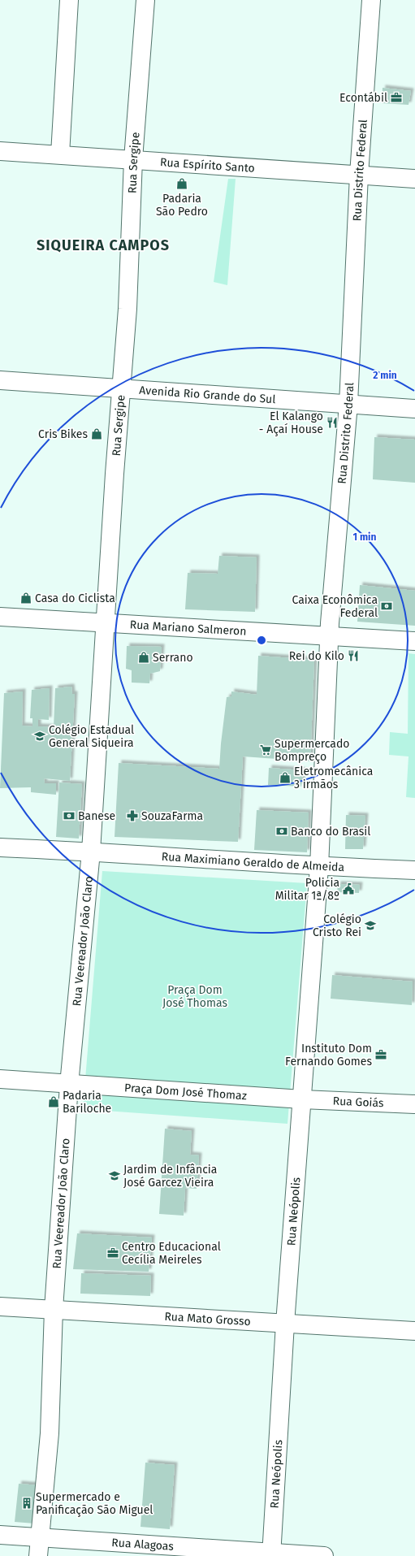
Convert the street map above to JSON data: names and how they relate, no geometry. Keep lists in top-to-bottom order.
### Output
{
  "streets": {
    "street": [
      "Rua Sergipe",
      "Rua Espírito Santo",
      "Rua Distrito Federal",
      "Avenida Rio Grande do Sul",
      "Rua Mariano Salmeron",
      "Rua Maximiano Geraldo de Almeida",
      "Rua Veereador João Claro",
      "Praça Dom José Thomaz",
      "Rua Goiás",
      "Rua Neópolis",
      "Rua Mato Grosso",
      "Rua Alagoas"
    ]
  },
  "crossings": [
    ["Rua Sergipe", "Rua Espírito Santo"],
    ["Rua Sergipe", "Avenida Rio Grande do Sul"],
    ["Rua Sergipe", "Rua Mariano Salmeron"],
    ["Rua Sergipe", "Rua Maximiano Geraldo de Almeida"],
    ["Rua Sergipe", "Rua Veereador João Claro"],
    ["Rua Espírito Santo", "Rua Distrito Federal"],
    ["Rua Distrito Federal", "Avenida Rio Grande do Sul"],
    ["Rua Distrito Federal", "Rua Mariano Salmeron"],
    ["Rua Distrito Federal", "Rua Maximiano Geraldo de Almeida"],
    ["Rua Distrito Federal", "Rua Neópolis"],
    ["Rua Maximiano Geraldo de Almeida", "Rua Veereador João Claro"],
    ["Rua Maximiano Geraldo de Almeida", "Rua Neópolis"],
    ["Rua Veereador João Claro", "Praça Dom José Thomaz"],
    ["Rua Veereador João Claro", "Rua Mato Grosso"],
    ["Rua Veereador João Claro", "Rua Alagoas"],
    ["Praça Dom José Thomaz", "Rua Goiás"],
    ["Praça Dom José Thomaz", "Rua Neópolis"],
    ["Rua Goiás", "Rua Neópolis"],
    ["Rua Neópolis", "Rua Mato Grosso"],
    ["Rua Neópolis", "Rua Alagoas"]
  ],
  "districts": ["SIQUEIRA CAMPOS"],
  "parks": ["Praça Dom José Thomas"],
  "places": {
    "office": ["Econtábil", "Instituto Dom Fernando Gomes", "Centro Educacional Cecília Meireles"],
    "shop": [
      "Padaria São Pedro",
      "Cris Bikes",
      "Casa do Ciclista",
      "Serrano",
      "Eletromecânica 3 irmãos",
      "Padaria Bariloche"
    ],
    "restaurant": ["El Kalango - Açaí House", "Rei do Kilo"],
    "bank": ["Caixa Econômica Federal", "Banese", "Banco do Brasil"],
    "school or university": ["Colégio Estadual General Siqueira", "Colégio Cristo Rei", "Jardim de Infância José Garcez Vieira"],
    "supermarket": ["Supermercado Bompreço"],
    "pharmacy": ["SouzaFarma"],
    "public building": ["Policia Militar 1ª/8º"],
    "building": ["Supermercado e Panificação São Miguel"]
  },
  "rings": ["2 min", "1 min"]
}
